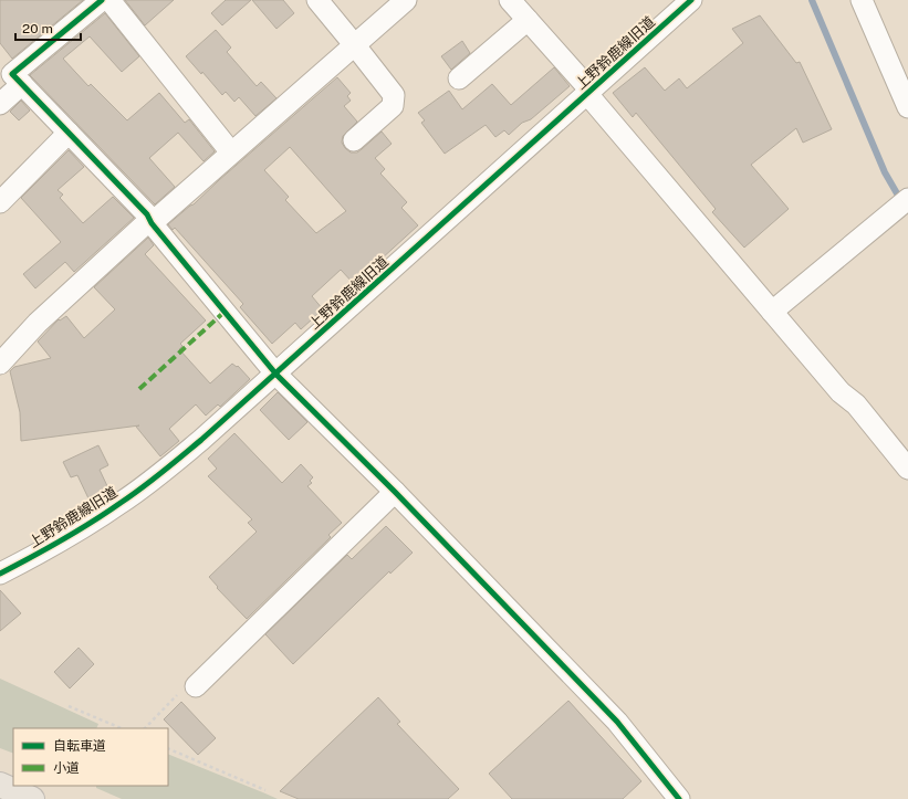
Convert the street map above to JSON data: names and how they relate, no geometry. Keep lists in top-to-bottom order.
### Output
{
  "streets": {
    "street": ["上野鈴鹿線旧道"]
  },
  "legend": ["自転車道", "小道"],
  "scale_bar": "20 m"
}
